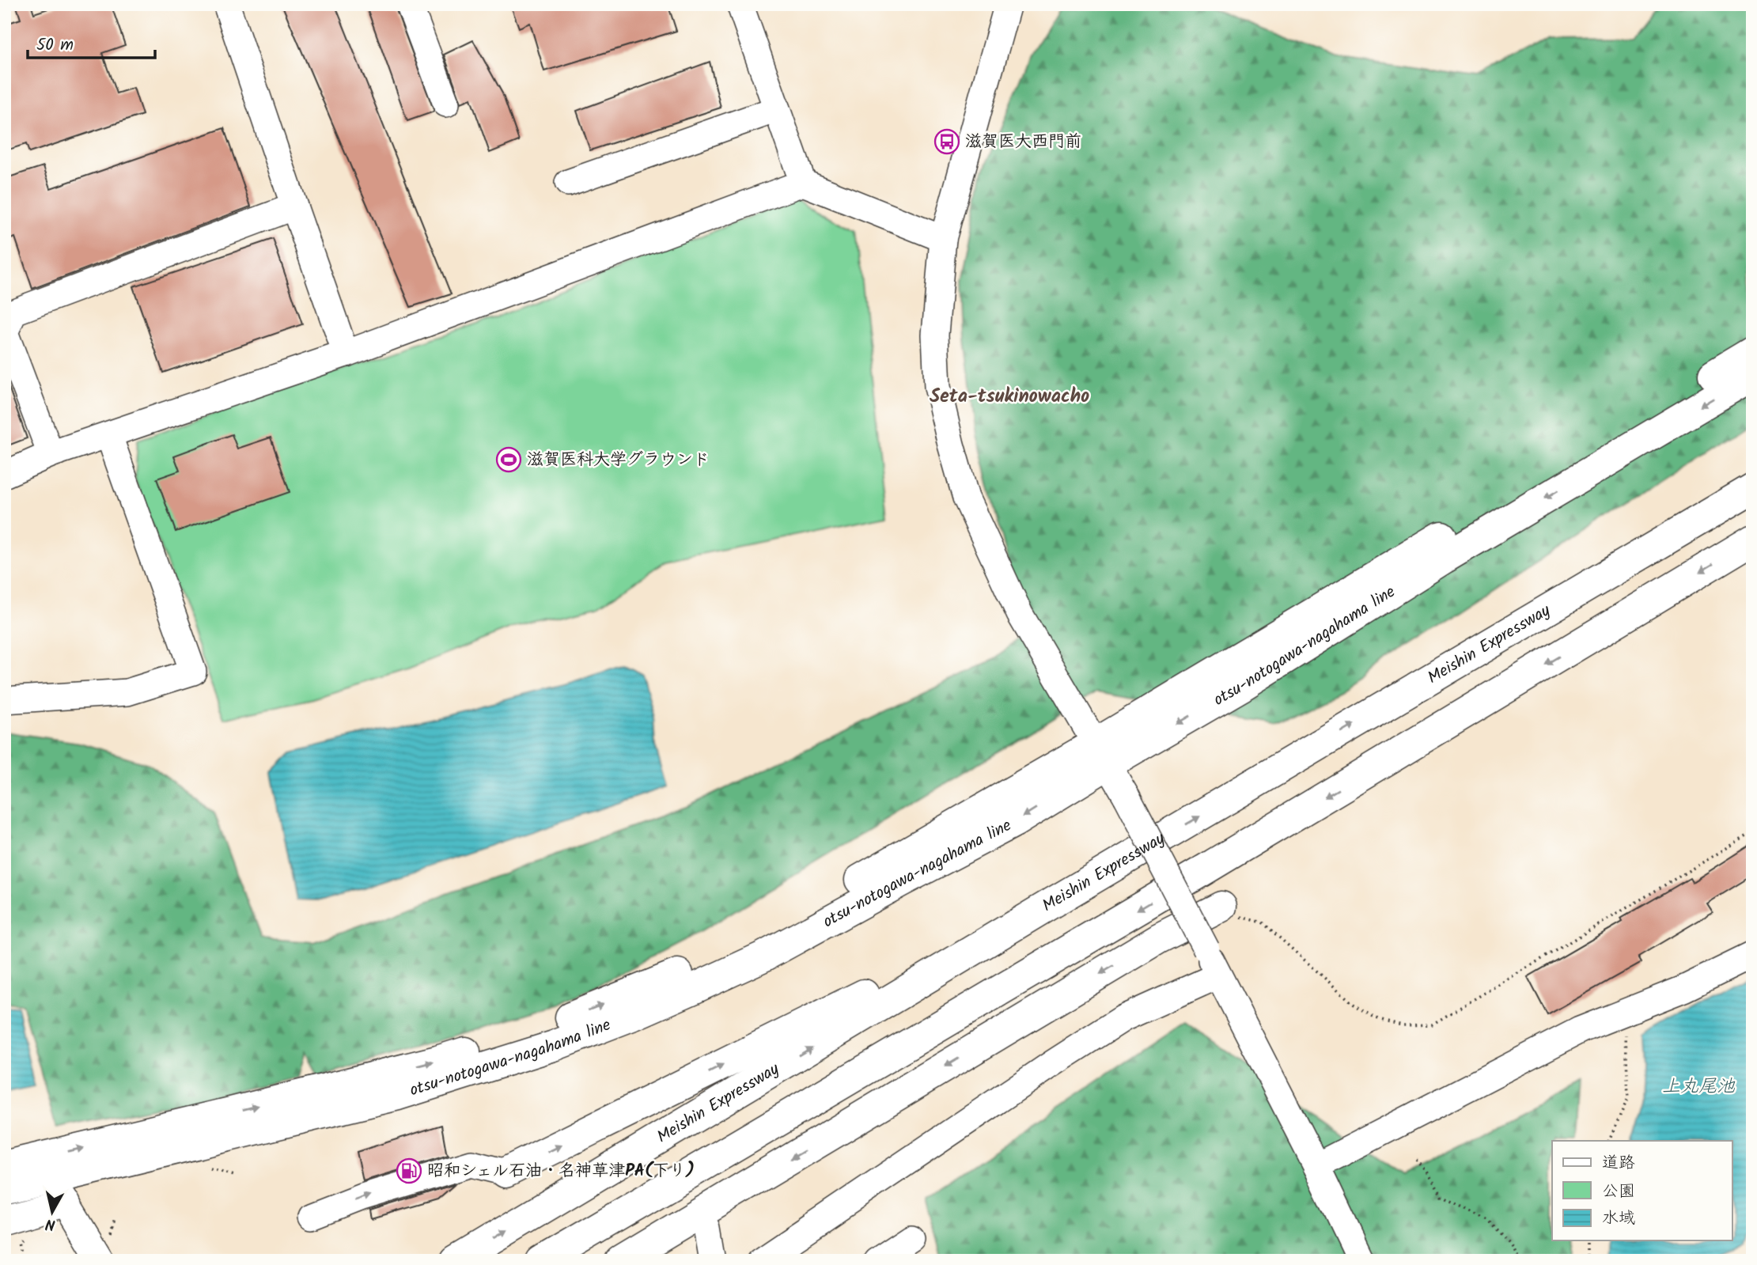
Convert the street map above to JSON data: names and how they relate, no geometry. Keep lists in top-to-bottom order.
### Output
{
  "streets": {
    "main road": ["Meishin Expressway", "otsu-notogawa-nagahama line"]
  },
  "districts": ["Seta-tsukinowacho"],
  "water": ["上丸尾池"],
  "places": {
    "bus stop": ["滋賀医大西門前"],
    "sports": ["滋賀医科大学グラウンド"],
    "fuel station": ["昭和シェル石油・名神草津PA(下り)"]
  },
  "legend": ["道路", "公園", "水域"],
  "scale_bar": "50 m",
  "north": "bottom"
}
